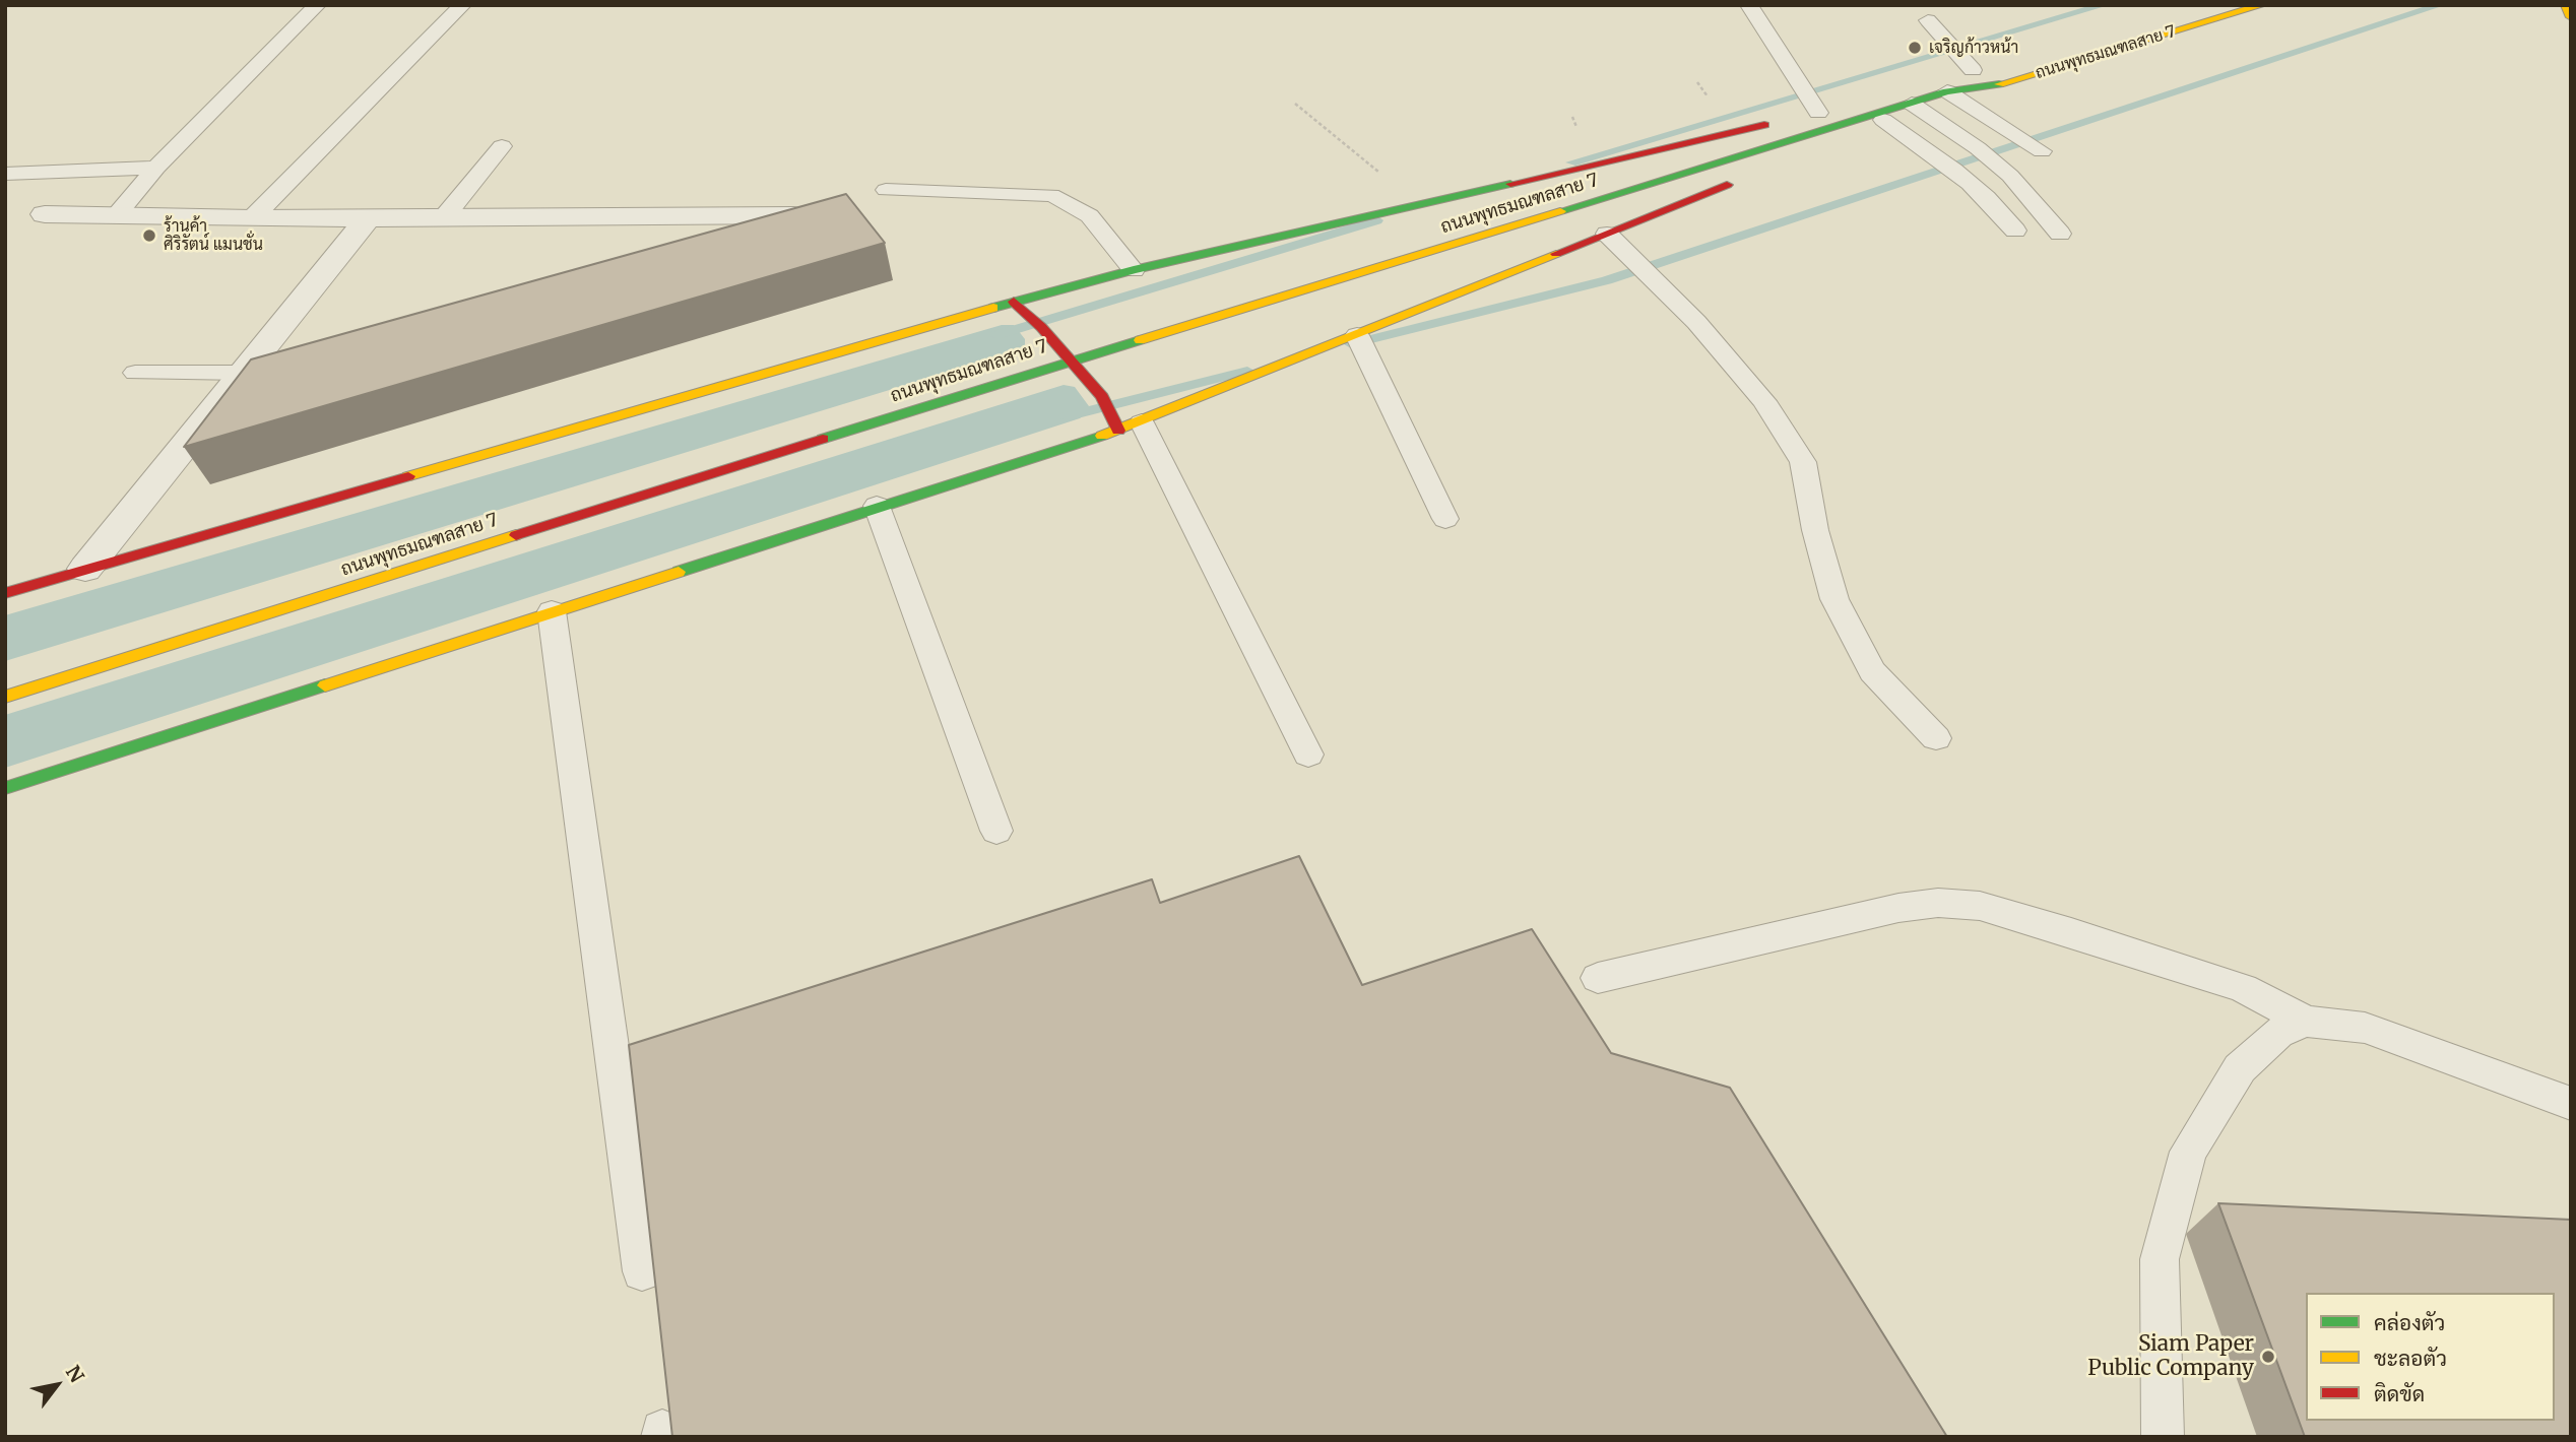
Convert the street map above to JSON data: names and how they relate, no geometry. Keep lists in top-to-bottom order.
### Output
{
  "streets": {
    "main road": ["ถนนพุทธมณฑลสาย 7"]
  },
  "places": ["เจริญก้าวหน้า", "ร้านค้า ศิริรัตน์ แมนชั่น", "Siam Paper Public Company"],
  "legend": ["คล่องตัว", "ชะลอตัว", "ติดขัด"],
  "north": "top right"
}
